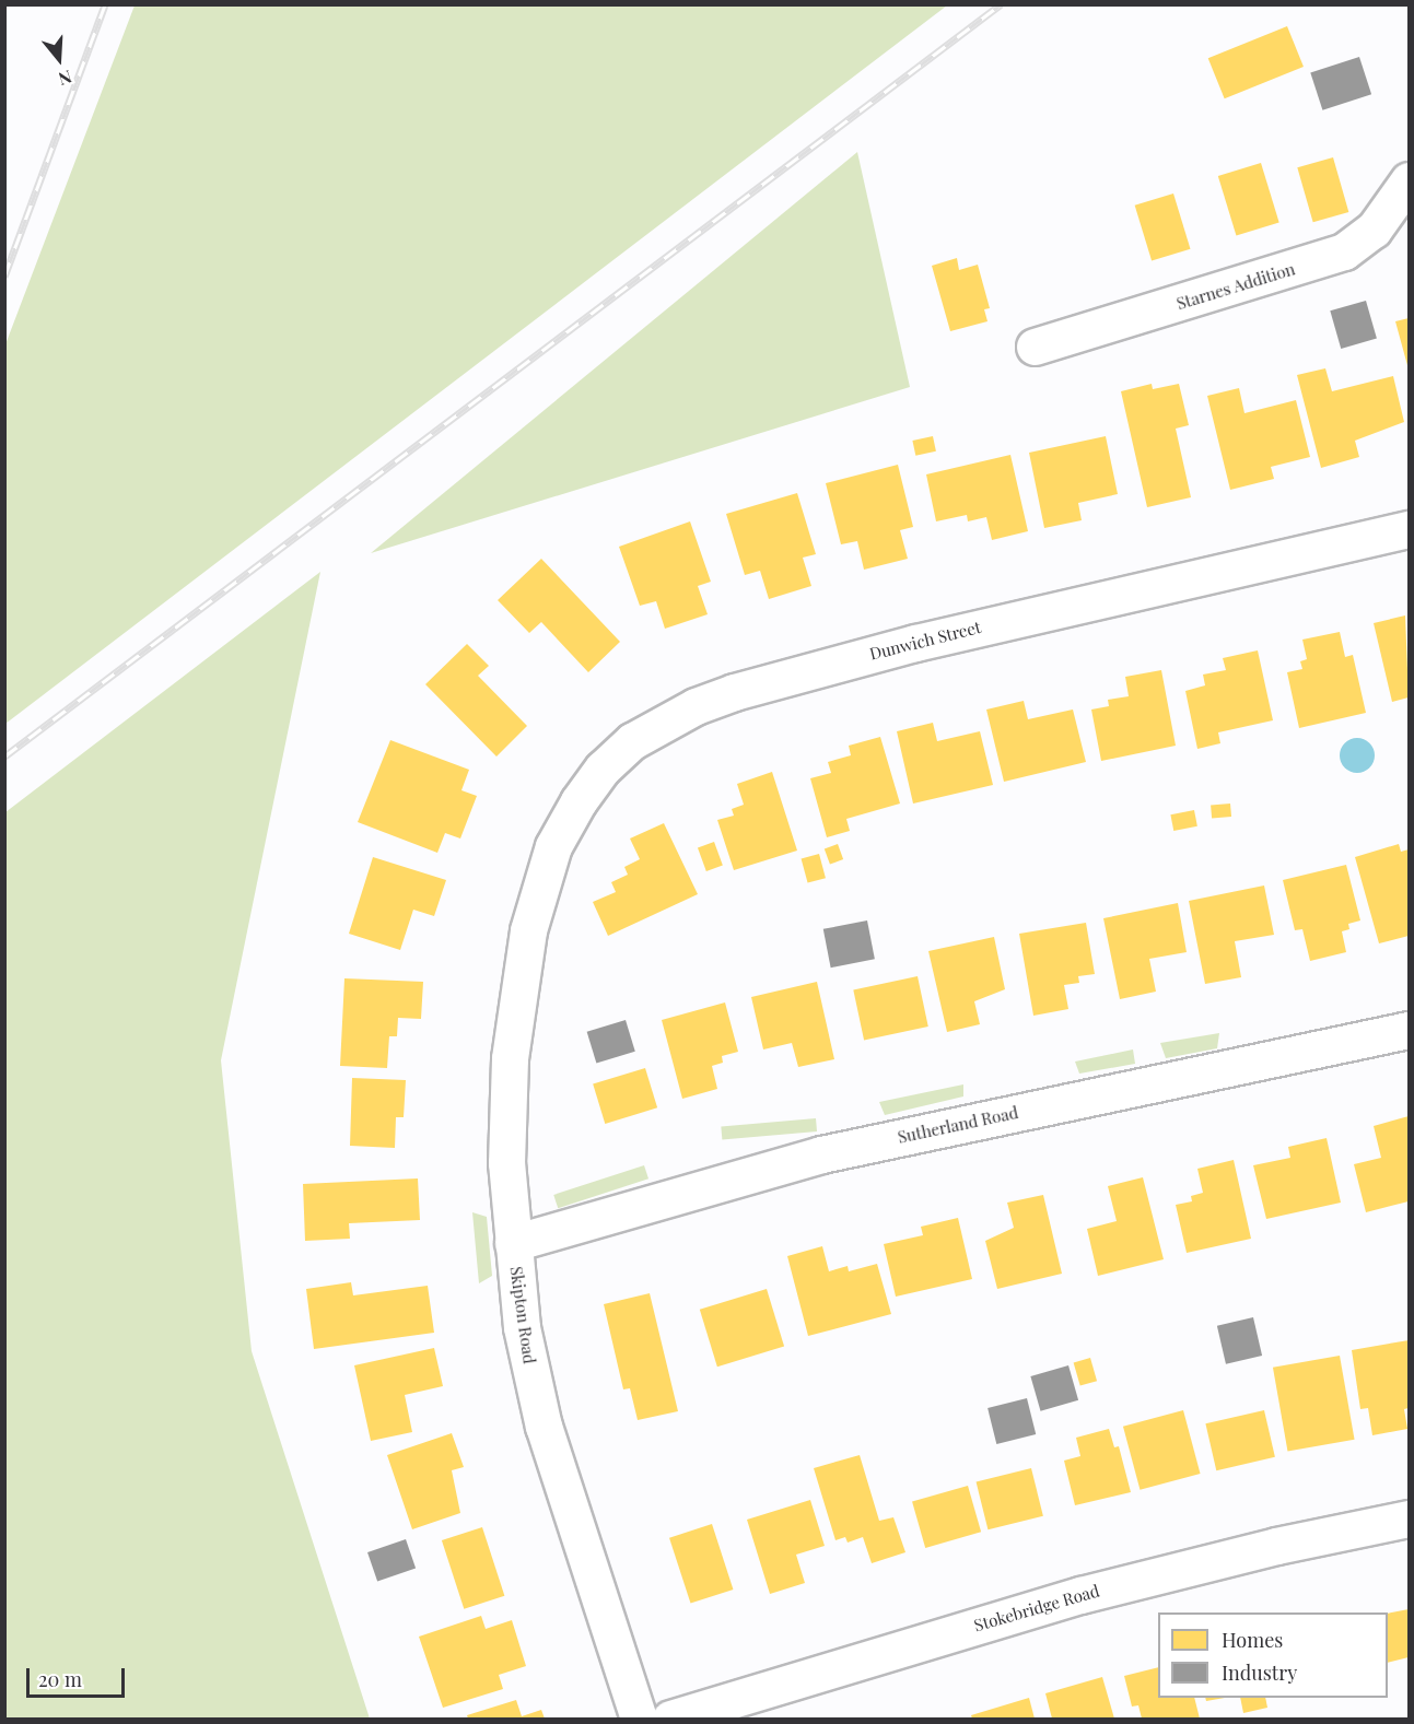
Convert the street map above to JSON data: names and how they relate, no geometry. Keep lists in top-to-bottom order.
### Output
{
  "streets": {
    "street": [
      "Starnes Addition",
      "Dunwich Street",
      "Sutherland Road",
      "Skipton Road",
      "Stokebridge Road"
    ]
  },
  "crossings": [
    ["Dunwich Street", "Skipton Road"],
    ["Sutherland Road", "Skipton Road"]
  ],
  "legend": ["Homes", "Industry"],
  "scale_bar": "20 m",
  "north": "bottom"
}
